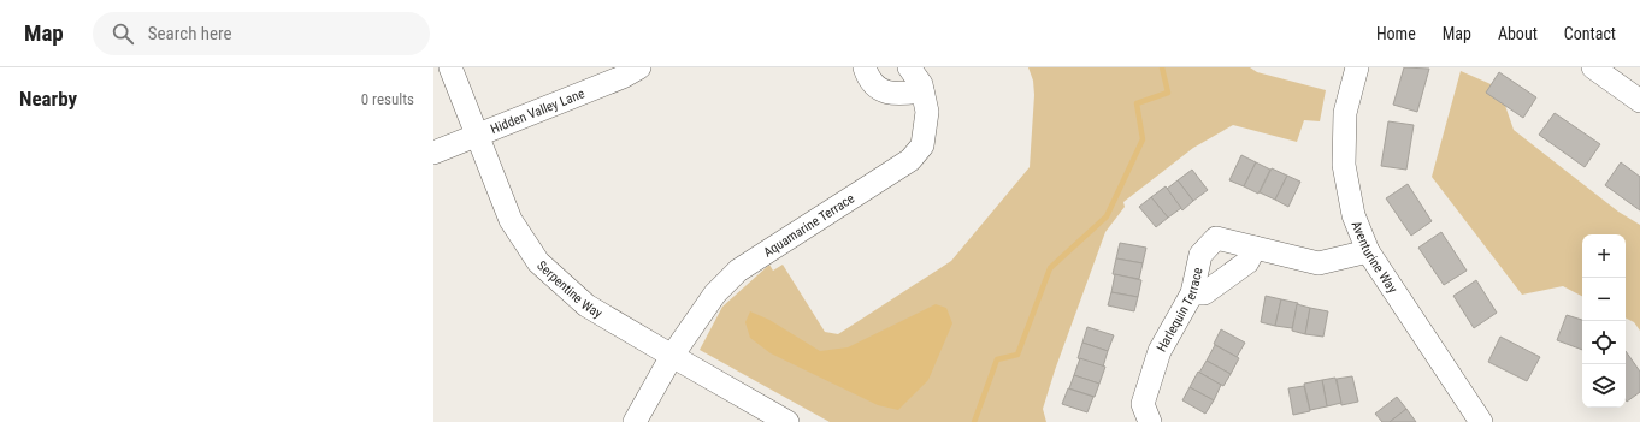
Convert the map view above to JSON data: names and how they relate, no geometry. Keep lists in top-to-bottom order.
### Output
{
  "streets": {
    "street": [
      "Hidden Valley Lane",
      "Aquamarine Terrace",
      "Aventurine Way",
      "Serpentine Way",
      "Harlequin Terrace"
    ]
  },
  "crossings": [
    ["Hidden Valley Lane", "Serpentine Way"],
    ["Aquamarine Terrace", "Serpentine Way"],
    ["Aventurine Way", "Harlequin Terrace"]
  ],
  "page": {
    "header": "Map",
    "search": "Search here",
    "nav": [
      "Home",
      "Map",
      "About",
      "Contact"
    ],
    "heading": ["Nearby", "0 results"],
    "map_buttons": ["+", "−"]
  }
}
